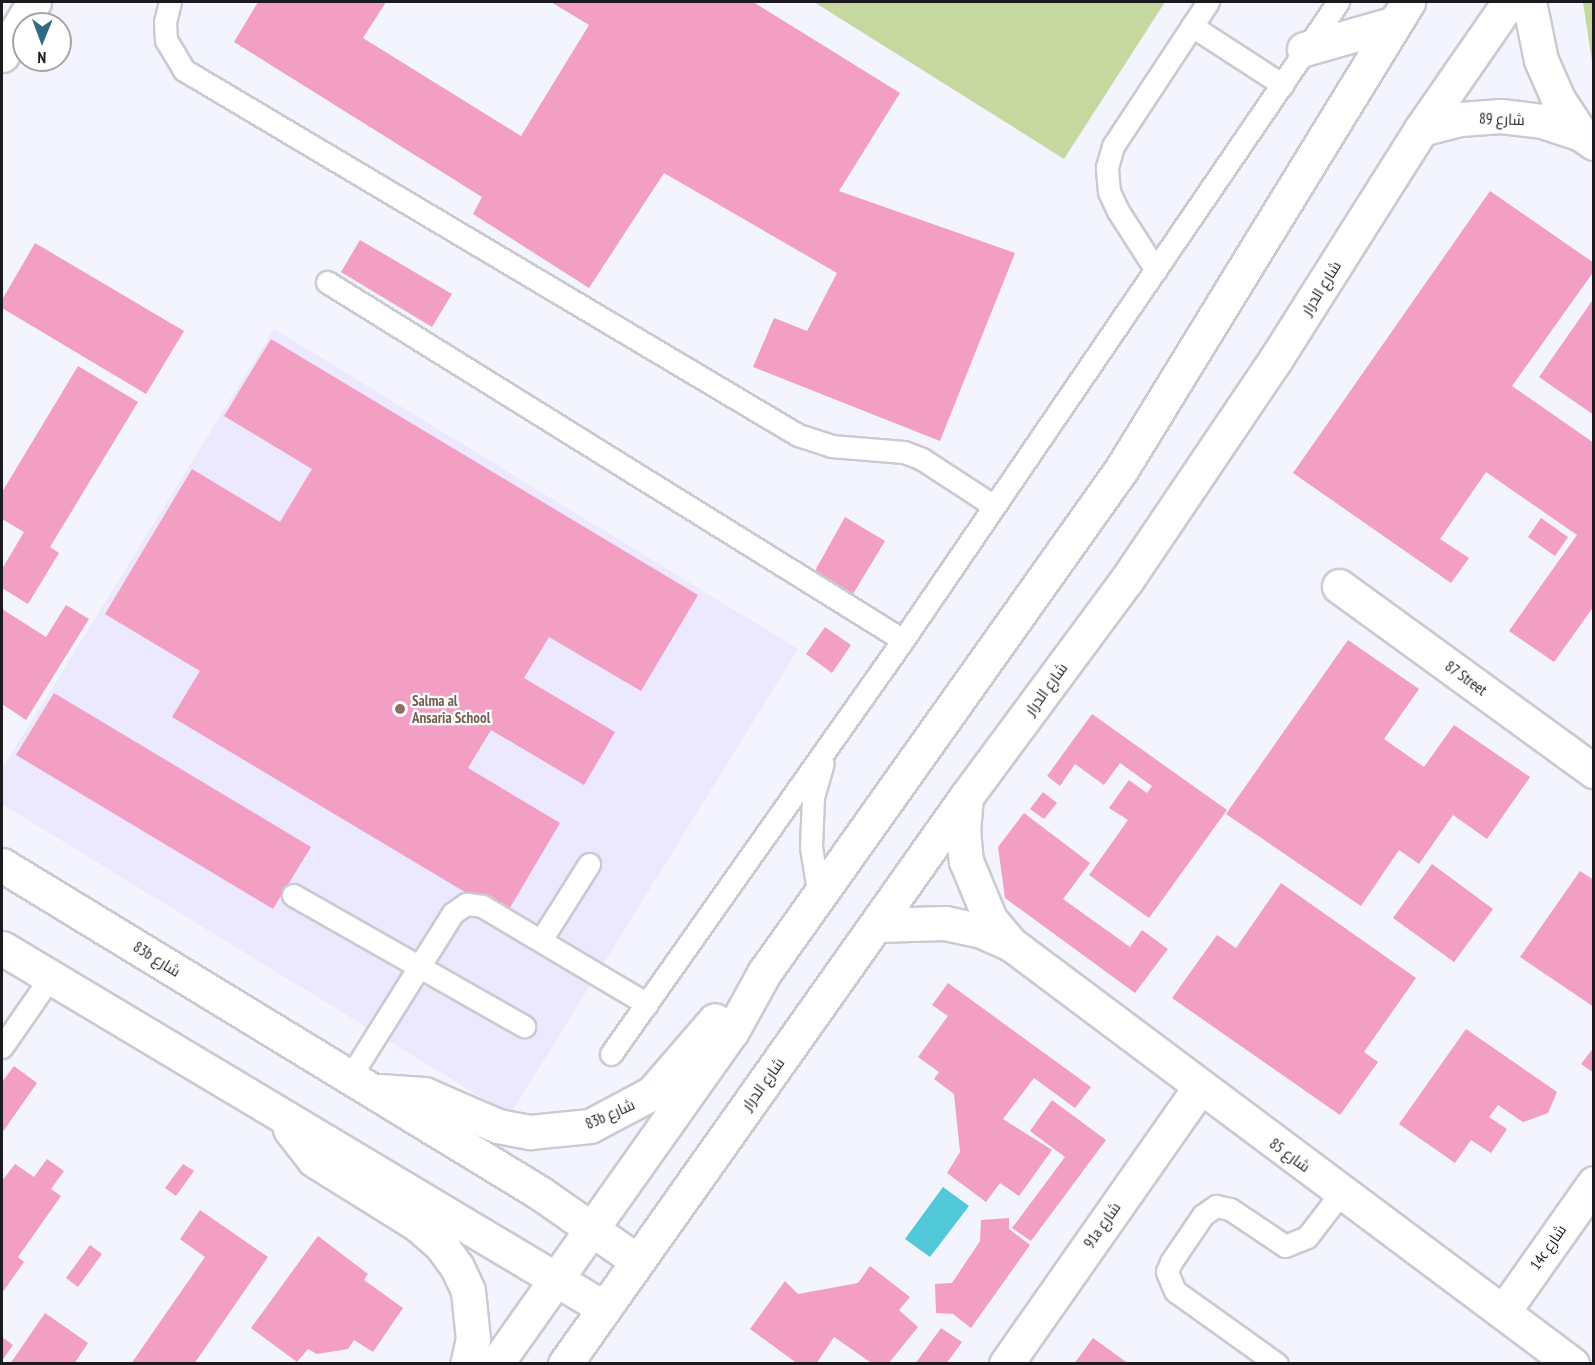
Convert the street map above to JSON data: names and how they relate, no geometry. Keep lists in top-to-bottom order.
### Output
{
  "streets": {
    "street": [
      "شارع 89",
      "شارع الدرار",
      "87 Street",
      "83b شارع",
      "شارع 85",
      "91a شارع",
      "14c شارع"
    ]
  },
  "crossings": [
    ["شارع 89", "شارع الدرار"],
    ["شارع الدرار", "83b شارع"],
    ["شارع الدرار", "شارع 85"],
    ["شارع 85", "91a شارع"],
    ["شارع 85", "14c شارع"]
  ],
  "places": ["Salma al Ansaria School"],
  "north": "bottom"
}
